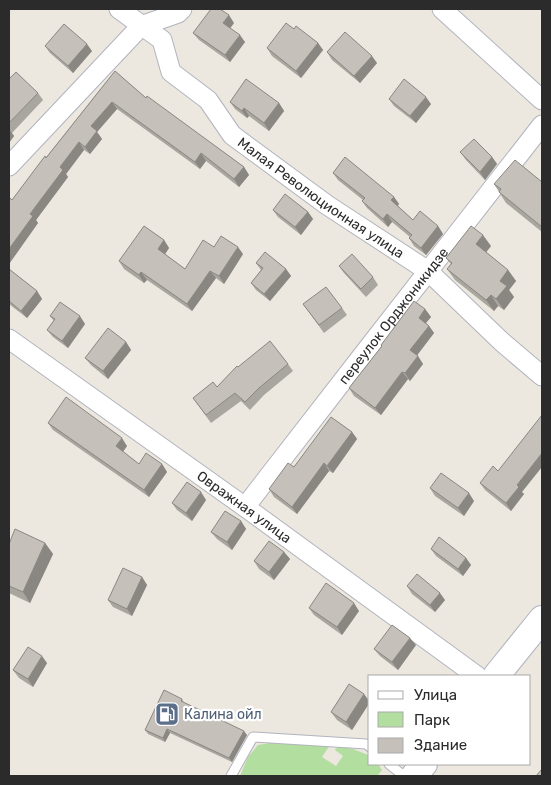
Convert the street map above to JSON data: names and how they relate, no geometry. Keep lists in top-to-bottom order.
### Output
{
  "streets": {
    "street": ["Малая Революционная улица", "переулок Орджоникидзе", "Овражная улица"]
  },
  "crossings": [
    ["Малая Революционная улица", "переулок Орджоникидзе"],
    ["переулок Орджоникидзе", "Овражная улица"]
  ],
  "places": {
    "fuel station": ["Калина ойл"]
  },
  "legend": ["Улица", "Парк", "Здание"]
}
